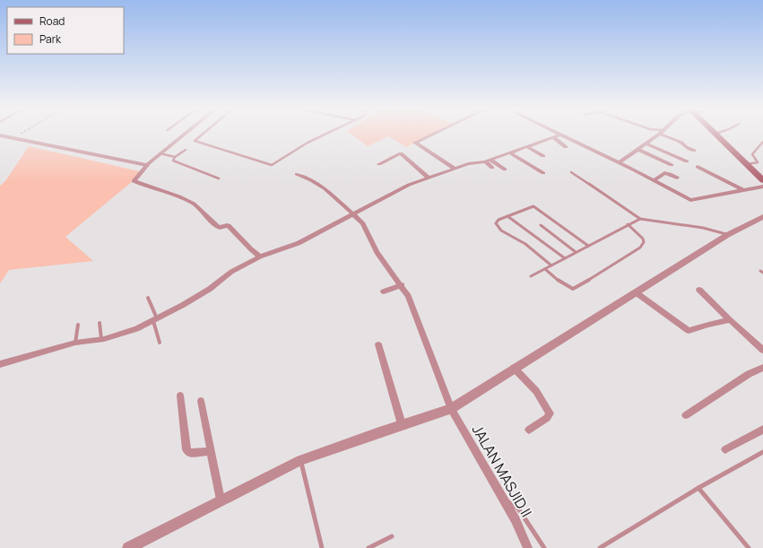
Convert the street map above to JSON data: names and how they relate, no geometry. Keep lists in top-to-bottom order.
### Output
{
  "streets": {
    "street": ["JALAN MASJID II"]
  },
  "legend": ["Road", "Park"]
}
